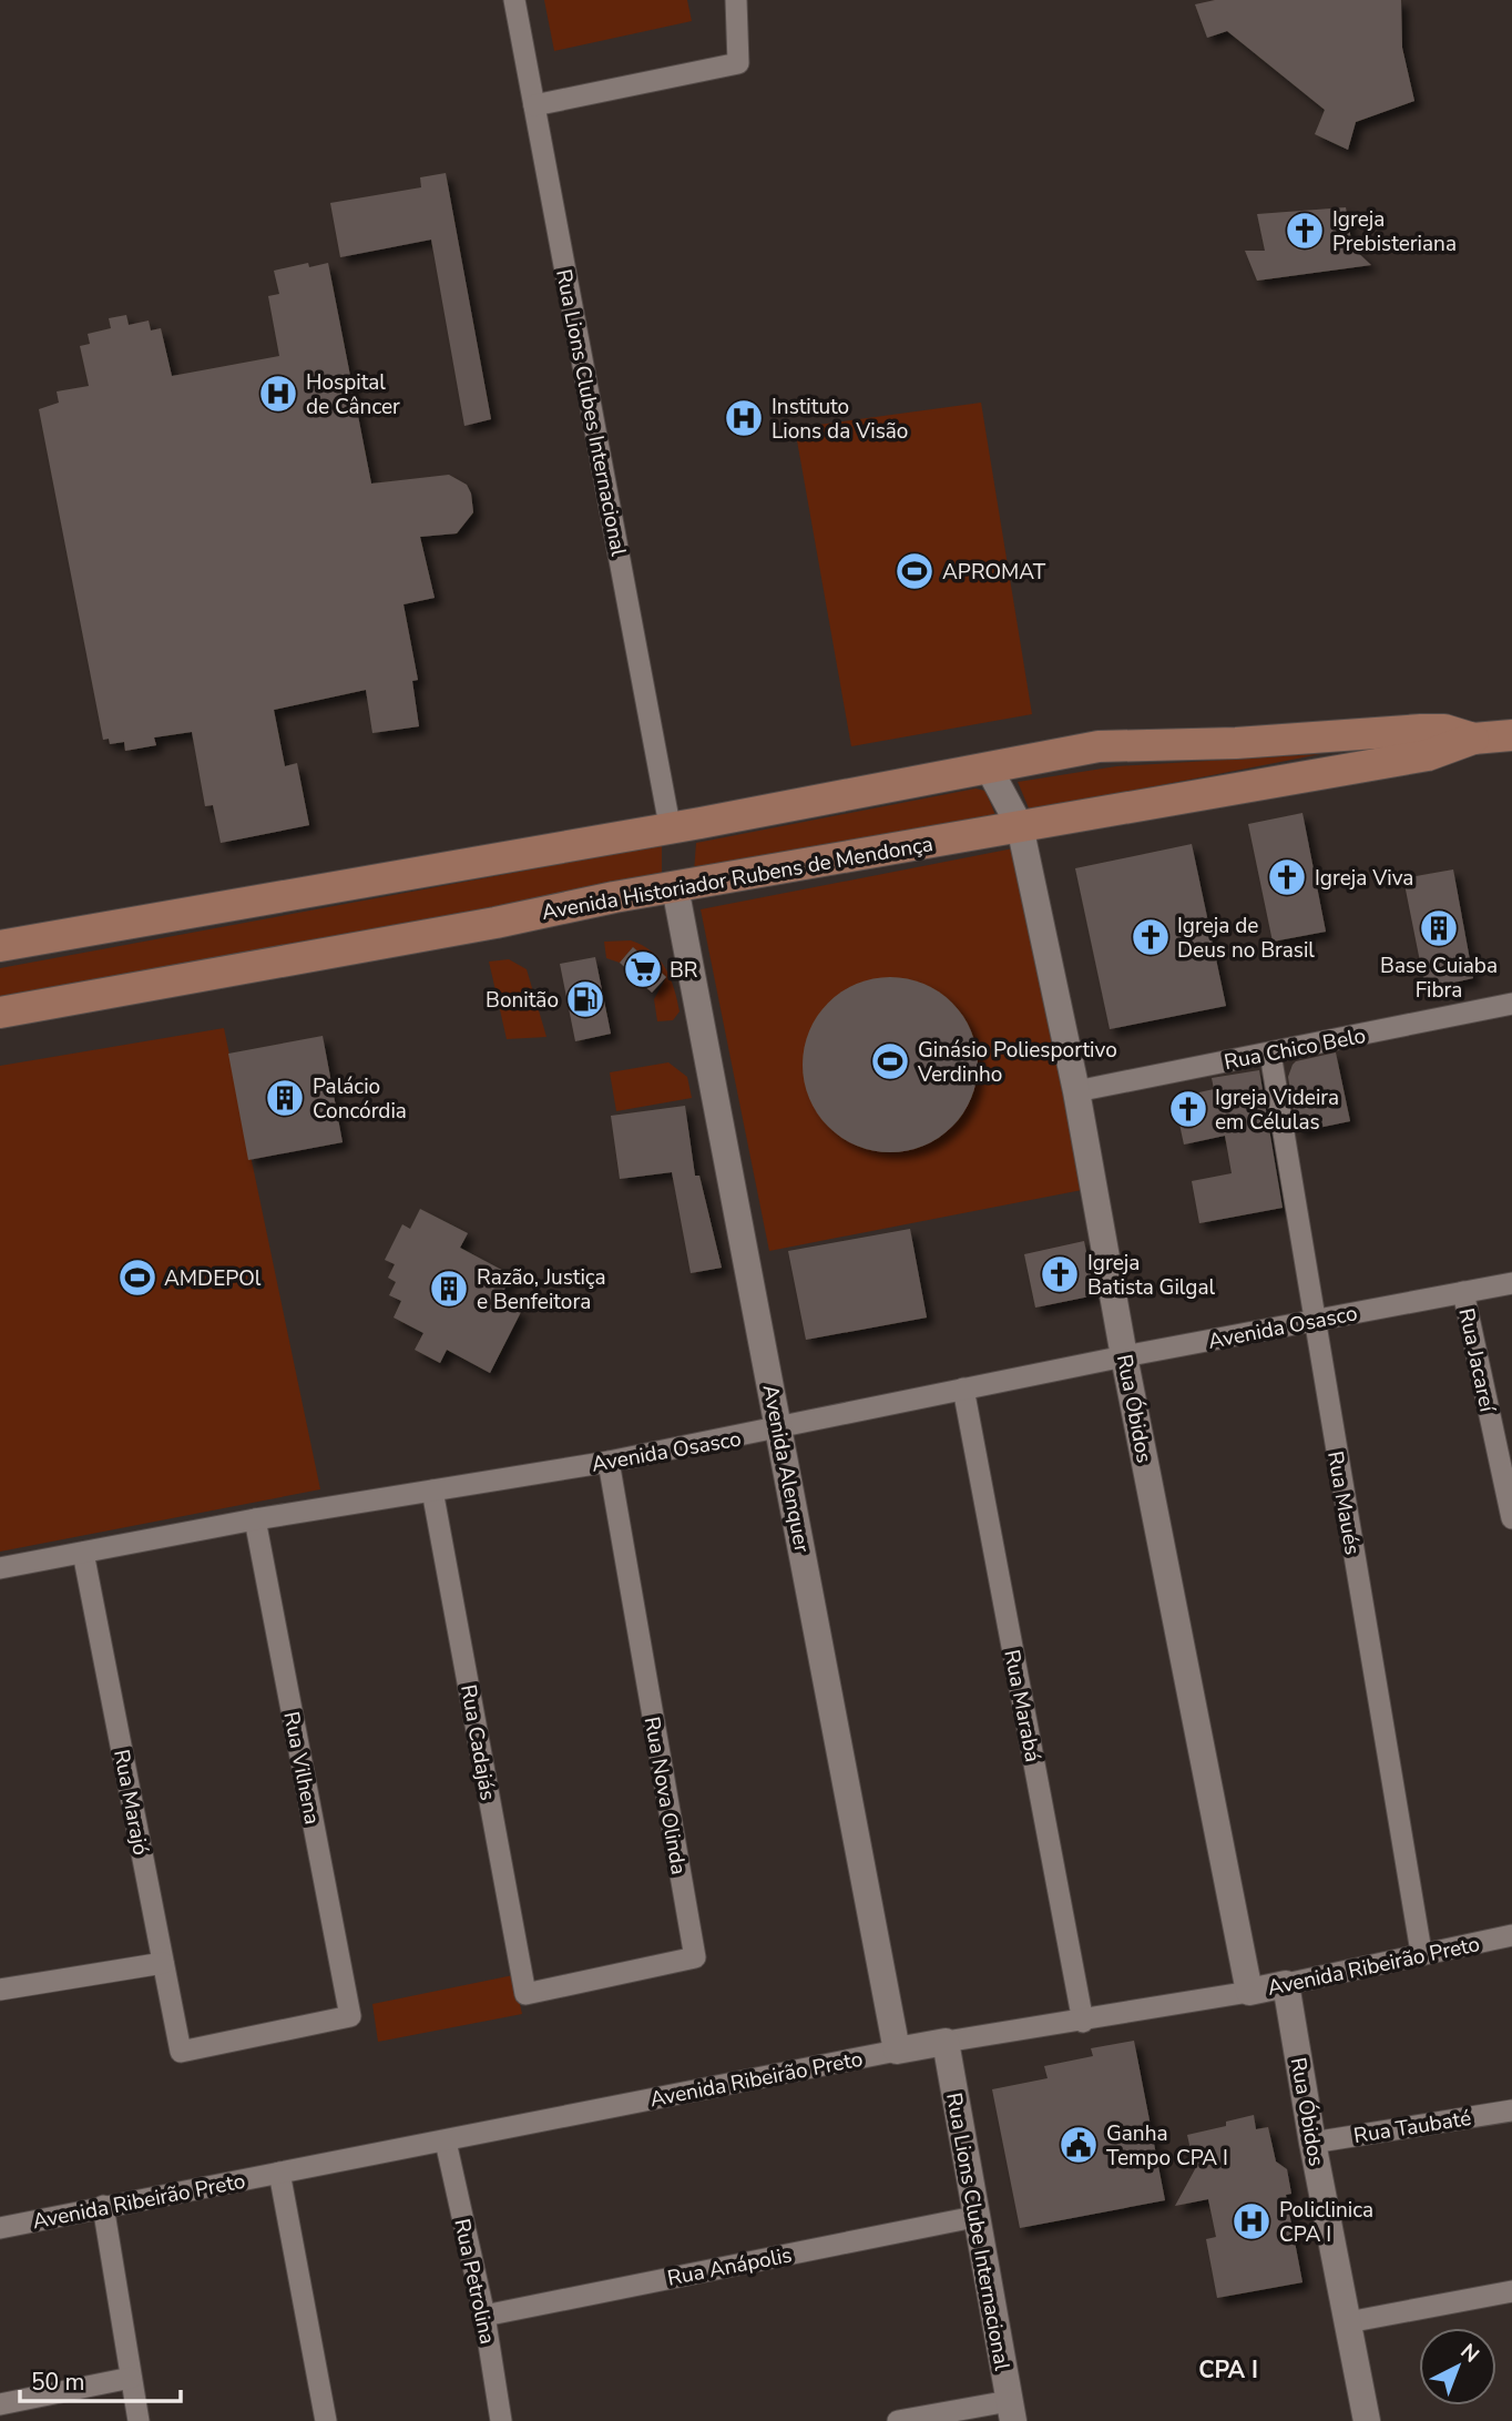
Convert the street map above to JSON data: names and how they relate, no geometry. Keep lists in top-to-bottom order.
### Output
{
  "streets": {
    "main road": ["Avenida Historiador Rubens de Mendonça"],
    "street": [
      "Rua Lions Clubes Internacional",
      "Rua Chico Belo",
      "Avenida Osasco",
      "Rua Jacareí",
      "Rua Óbidos",
      "Avenida Alenquer",
      "Rua Maués",
      "Rua Marabá",
      "Rua Cadajás",
      "Rua Vilhena",
      "Rua Nova Olinda",
      "Rua Marajó",
      "Avenida Ribeirão Preto",
      "Rua Taubaté",
      "Rua Lions Clube Internacional",
      "Rua Anápolis",
      "Rua Petrolina"
    ]
  },
  "crossings": [
    ["Rua Lions Clubes Internacional", "Avenida Historiador Rubens de Mendonça"],
    ["Avenida Historiador Rubens de Mendonça", "Rua Óbidos"],
    ["Avenida Historiador Rubens de Mendonça", "Avenida Alenquer"],
    ["Rua Chico Belo", "Rua Óbidos"],
    ["Rua Chico Belo", "Rua Maués"],
    ["Avenida Osasco", "Rua Jacareí"],
    ["Avenida Osasco", "Rua Óbidos"],
    ["Avenida Osasco", "Avenida Alenquer"],
    ["Avenida Osasco", "Rua Maués"],
    ["Avenida Osasco", "Rua Marabá"],
    ["Avenida Osasco", "Rua Cadajás"],
    ["Avenida Osasco", "Rua Vilhena"],
    ["Avenida Osasco", "Rua Nova Olinda"],
    ["Avenida Osasco", "Rua Marajó"],
    ["Rua Óbidos", "Avenida Ribeirão Preto"],
    ["Rua Óbidos", "Rua Taubaté"],
    ["Avenida Alenquer", "Avenida Ribeirão Preto"],
    ["Rua Maués", "Avenida Ribeirão Preto"],
    ["Rua Marabá", "Avenida Ribeirão Preto"],
    ["Rua Cadajás", "Rua Nova Olinda"],
    ["Rua Vilhena", "Rua Marajó"],
    ["Avenida Ribeirão Preto", "Rua Lions Clube Internacional"],
    ["Avenida Ribeirão Preto", "Rua Petrolina"],
    ["Rua Lions Clube Internacional", "Rua Anápolis"],
    ["Rua Anápolis", "Rua Petrolina"]
  ],
  "districts": ["CPA I"],
  "places": {
    "church": [
      "Igreja Prebisteriana",
      "Igreja Viva",
      "Igreja de Deus no Brasil",
      "Igreja Videira em Células",
      "Igreja Batista Gilgal"
    ],
    "hospital": ["Hospital de Câncer", "Instituto Lions da Visão", "Policlinica CPA I"],
    "sports": ["APROMAT", "Ginásio Poliesportivo Verdinho", "AMDEPOl"],
    "building": ["Base Cuiaba Fibra", "Palácio Concórdia", "Razão, Justiça e Benfeitora"],
    "supermarket": ["BR"],
    "fuel station": ["Bonitão"],
    "public building": ["Ganha Tempo CPA I"]
  },
  "scale_bar": "50 m",
  "north": "top right"
}
